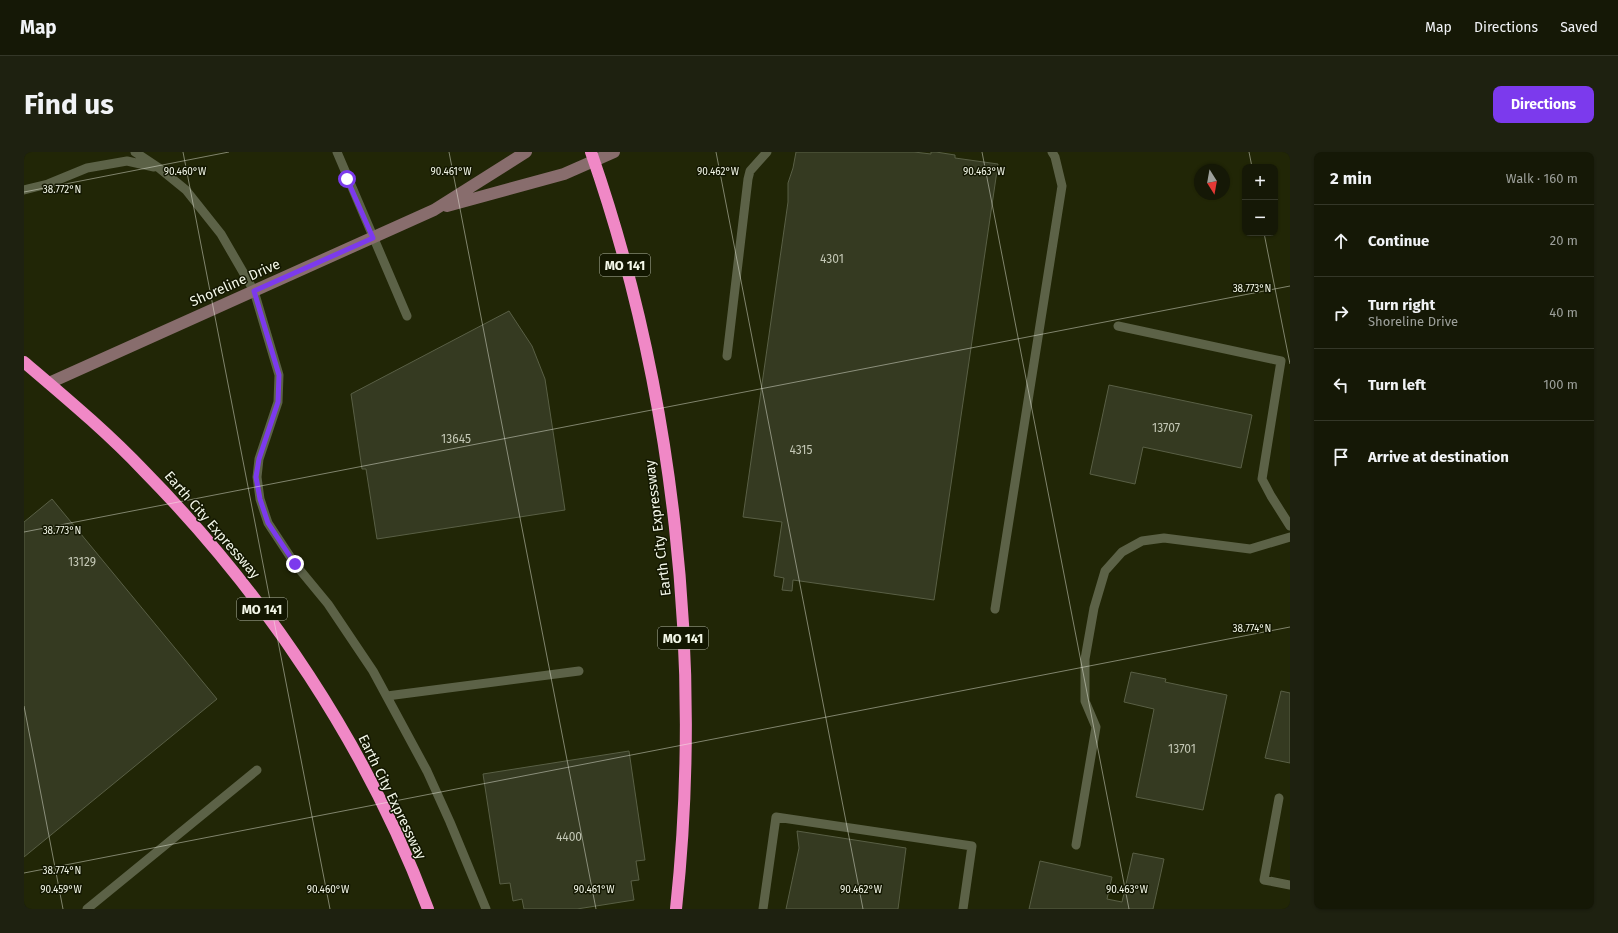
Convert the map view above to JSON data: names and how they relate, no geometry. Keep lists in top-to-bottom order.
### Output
{
  "streets": {
    "highway": ["MO 141", "Earth City Expressway"],
    "street": ["Shoreline Drive"]
  },
  "crossings": [
    ["Shoreline Drive", "Earth City Expressway"]
  ],
  "house_numbers": [
    "4301",
    "13707",
    "13645",
    "4315",
    "13129",
    "13701",
    "4400"
  ],
  "north": "bottom",
  "page": {
    "header": "Map",
    "nav": ["Map", "Directions", "Saved"],
    "buttons": "Directions",
    "title": "Find us",
    "heading": ["2 min", "Walk · 160 m"],
    "map_buttons": ["+", "−"],
    "list": [
      ["Continue", "20 m"],
      ["Turn right", "Shoreline Drive", "40 m"],
      ["Turn left", "100 m"],
      "Arrive at destination"
    ]
  },
  "coordinates": [
    "90.460°W",
    "90.461°W",
    "90.462°W",
    "90.463°W",
    "38.772°N",
    "38.773°N",
    "38.774°N",
    "90.459°W"
  ]
}
